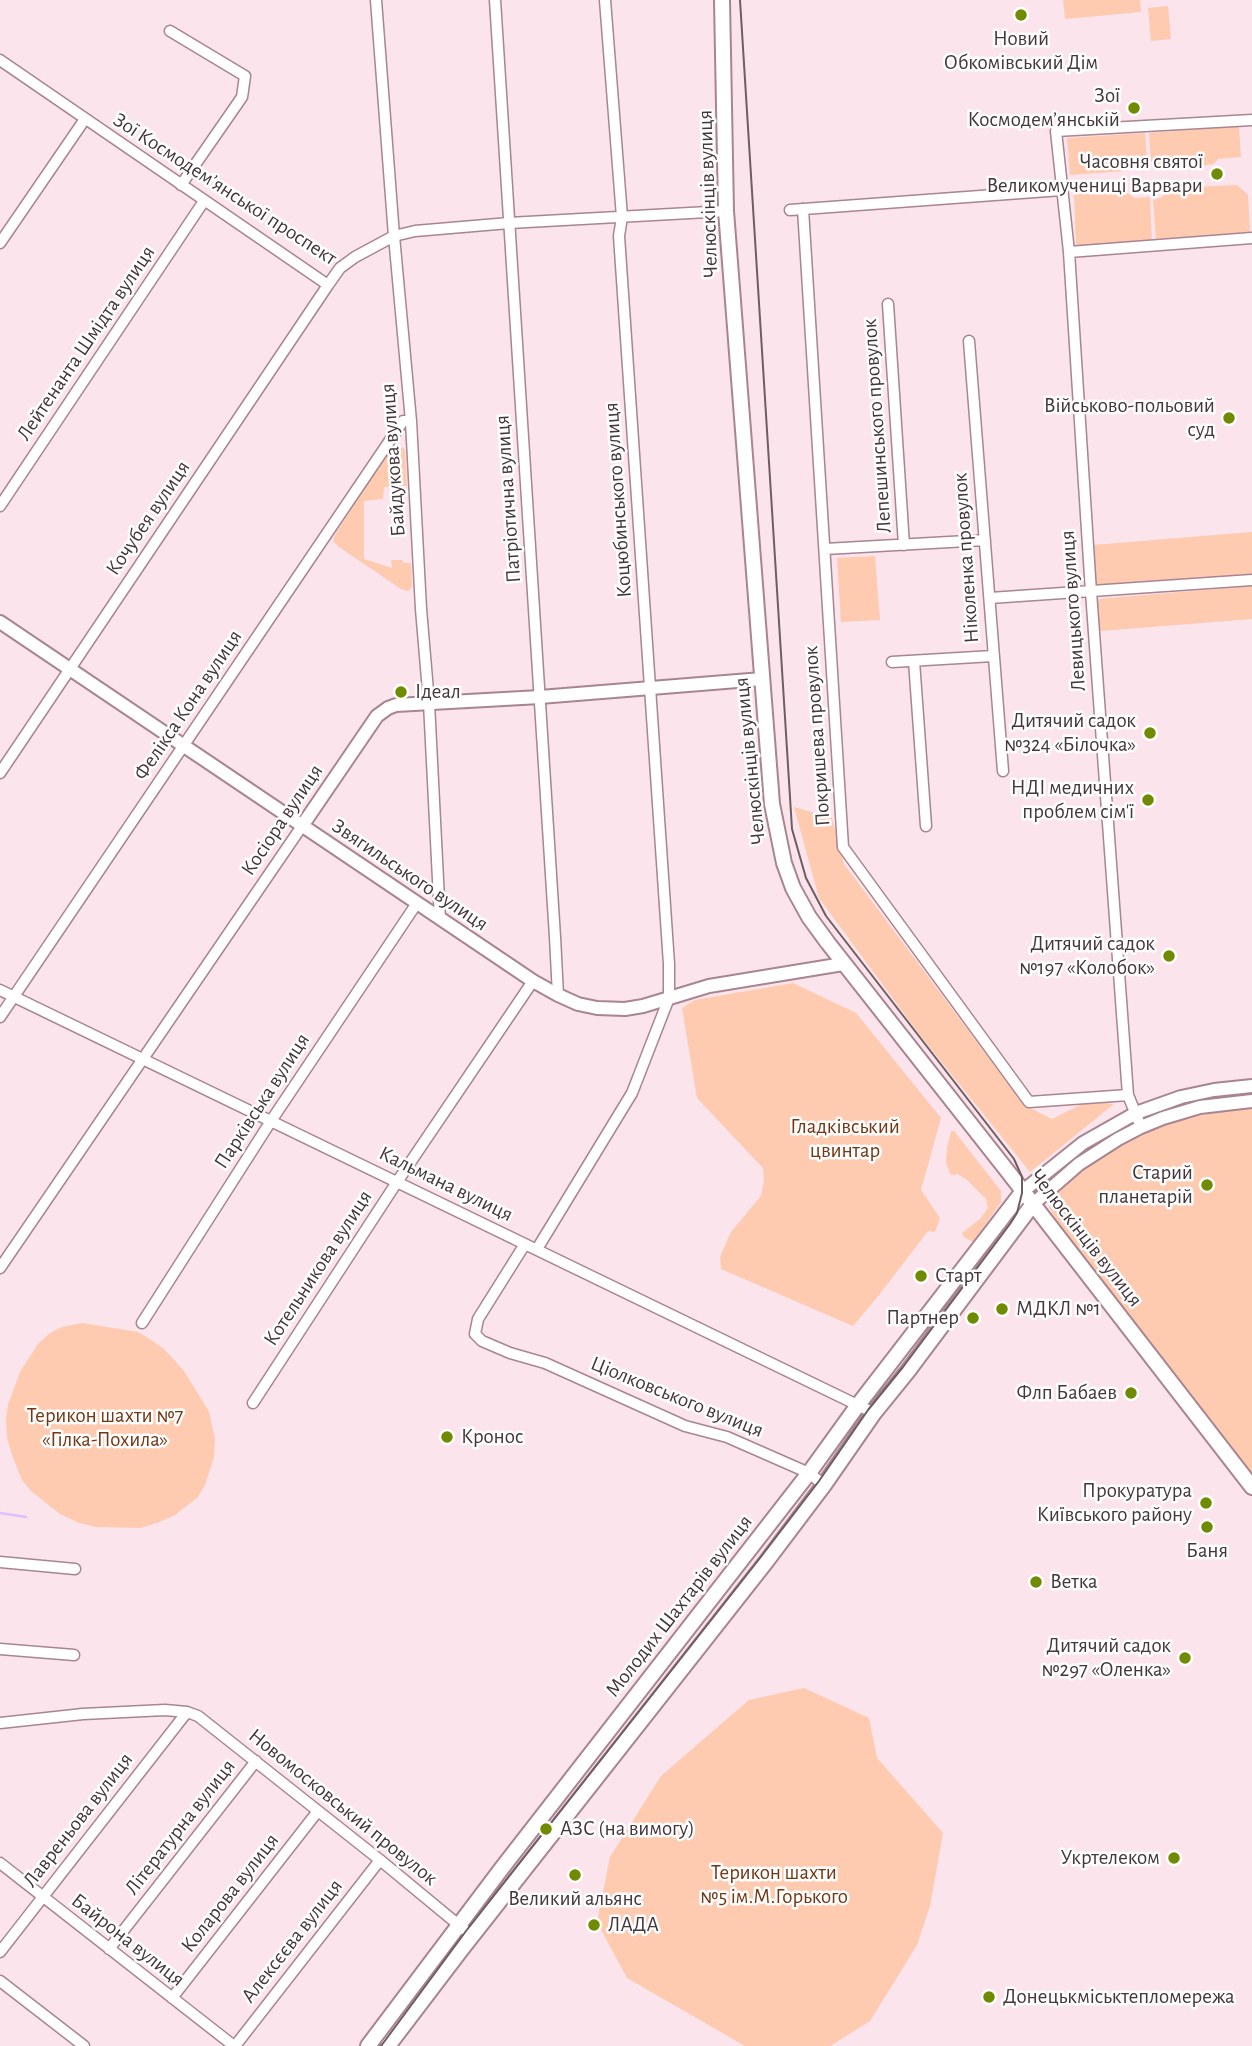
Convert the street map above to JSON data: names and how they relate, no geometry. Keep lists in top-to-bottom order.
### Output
{
  "streets": {
    "main road": ["Челюскінців вулиця", "Молодих Шахтарів вулиця"],
    "street": [
      "Зої Космодем’янської проспект",
      "Лейтенанта Шмідта вулиця",
      "Лепешинського провулок",
      "Байдукова вулиця",
      "Патріотична вулиця",
      "Коцюбинського вулиця",
      "Кочубея вулиця",
      "Ніколенка провулок",
      "Левицького вулиця",
      "Фелікса Кона вулиця",
      "Покришева провулок",
      "Косіора вулиця",
      "Звягильського вулиця",
      "Парківська вулиця",
      "Кальмана вулиця",
      "Котельникова вулиця",
      "Ціолковського вулиця",
      "Новомосковський провулок",
      "Лавреньова вулиця",
      "Літературна вулиця",
      "Коларова вулиця",
      "Байрона вулиця",
      "Алексєєва вулиця"
    ]
  },
  "crossings": [
    ["Зої Космодем’янської проспект", "Челюскінців вулиця"],
    ["Зої Космодем’янської проспект", "Лейтенанта Шмідта вулиця"],
    ["Зої Космодем’янської проспект", "Байдукова вулиця"],
    ["Зої Космодем’янської проспект", "Патріотична вулиця"],
    ["Зої Космодем’янської проспект", "Коцюбинського вулиця"],
    ["Зої Космодем’янської проспект", "Кочубея вулиця"],
    ["Челюскінців вулиця", "Косіора вулиця"],
    ["Челюскінців вулиця", "Звягильського вулиця"],
    ["Челюскінців вулиця", "Молодих Шахтарів вулиця"],
    ["Байдукова вулиця", "Фелікса Кона вулиця"],
    ["Байдукова вулиця", "Косіора вулиця"],
    ["Байдукова вулиця", "Звягильського вулиця"],
    ["Патріотична вулиця", "Косіора вулиця"],
    ["Патріотична вулиця", "Звягильського вулиця"],
    ["Коцюбинського вулиця", "Косіора вулиця"],
    ["Коцюбинського вулиця", "Звягильського вулиця"],
    ["Кочубея вулиця", "Звягильського вулиця"],
    ["Левицького вулиця", "Покришева провулок"],
    ["Фелікса Кона вулиця", "Звягильського вулиця"],
    ["Фелікса Кона вулиця", "Кальмана вулиця"],
    ["Косіора вулиця", "Звягильського вулиця"],
    ["Косіора вулиця", "Кальмана вулиця"],
    ["Звягильського вулиця", "Парківська вулиця"],
    ["Звягильського вулиця", "Котельникова вулиця"],
    ["Парківська вулиця", "Кальмана вулиця"],
    ["Кальмана вулиця", "Котельникова вулиця"],
    ["Кальмана вулиця", "Ціолковського вулиця"],
    ["Кальмана вулиця", "Молодих Шахтарів вулиця"],
    ["Ціолковського вулиця", "Молодих Шахтарів вулиця"],
    ["Молодих Шахтарів вулиця", "Новомосковський провулок"],
    ["Новомосковський провулок", "Лавреньова вулиця"],
    ["Новомосковський провулок", "Літературна вулиця"],
    ["Новомосковський провулок", "Коларова вулиця"],
    ["Новомосковський провулок", "Алексєєва вулиця"],
    ["Лавреньова вулиця", "Байрона вулиця"],
    ["Літературна вулиця", "Байрона вулиця"],
    ["Коларова вулиця", "Байрона вулиця"],
    ["Байрона вулиця", "Алексєєва вулиця"]
  ],
  "parks": ["Гладківський цвинтар", "Терикон шахти №7 «Гілка-Похила»", "Терикон шахти №5 ім.М.Горького"],
  "places": [
    "Новий Обкомівський Дім",
    "Зої Космодем’янській",
    "Часовня святої Великомучениці Варвари",
    "Військово-польовий суд",
    "Ідеал",
    "Дитячий садок №324 «Білочка»",
    "НДІ медичних проблем сім'ї",
    "Дитячий садок №197 «Колобок»",
    "Старий планетарій",
    "Старт",
    "МДКЛ №1",
    "Партнер",
    "Флп Бабаев",
    "Кронос",
    "Прокуратура Київського району",
    "Баня",
    "Ветка",
    "Дитячий садок №297 «Оленка»",
    "АЗС (на вимогу)",
    "Укртелеком",
    "Великий альянс",
    "ЛАДА",
    "Донецькміськтепломережа"
  ]
}
